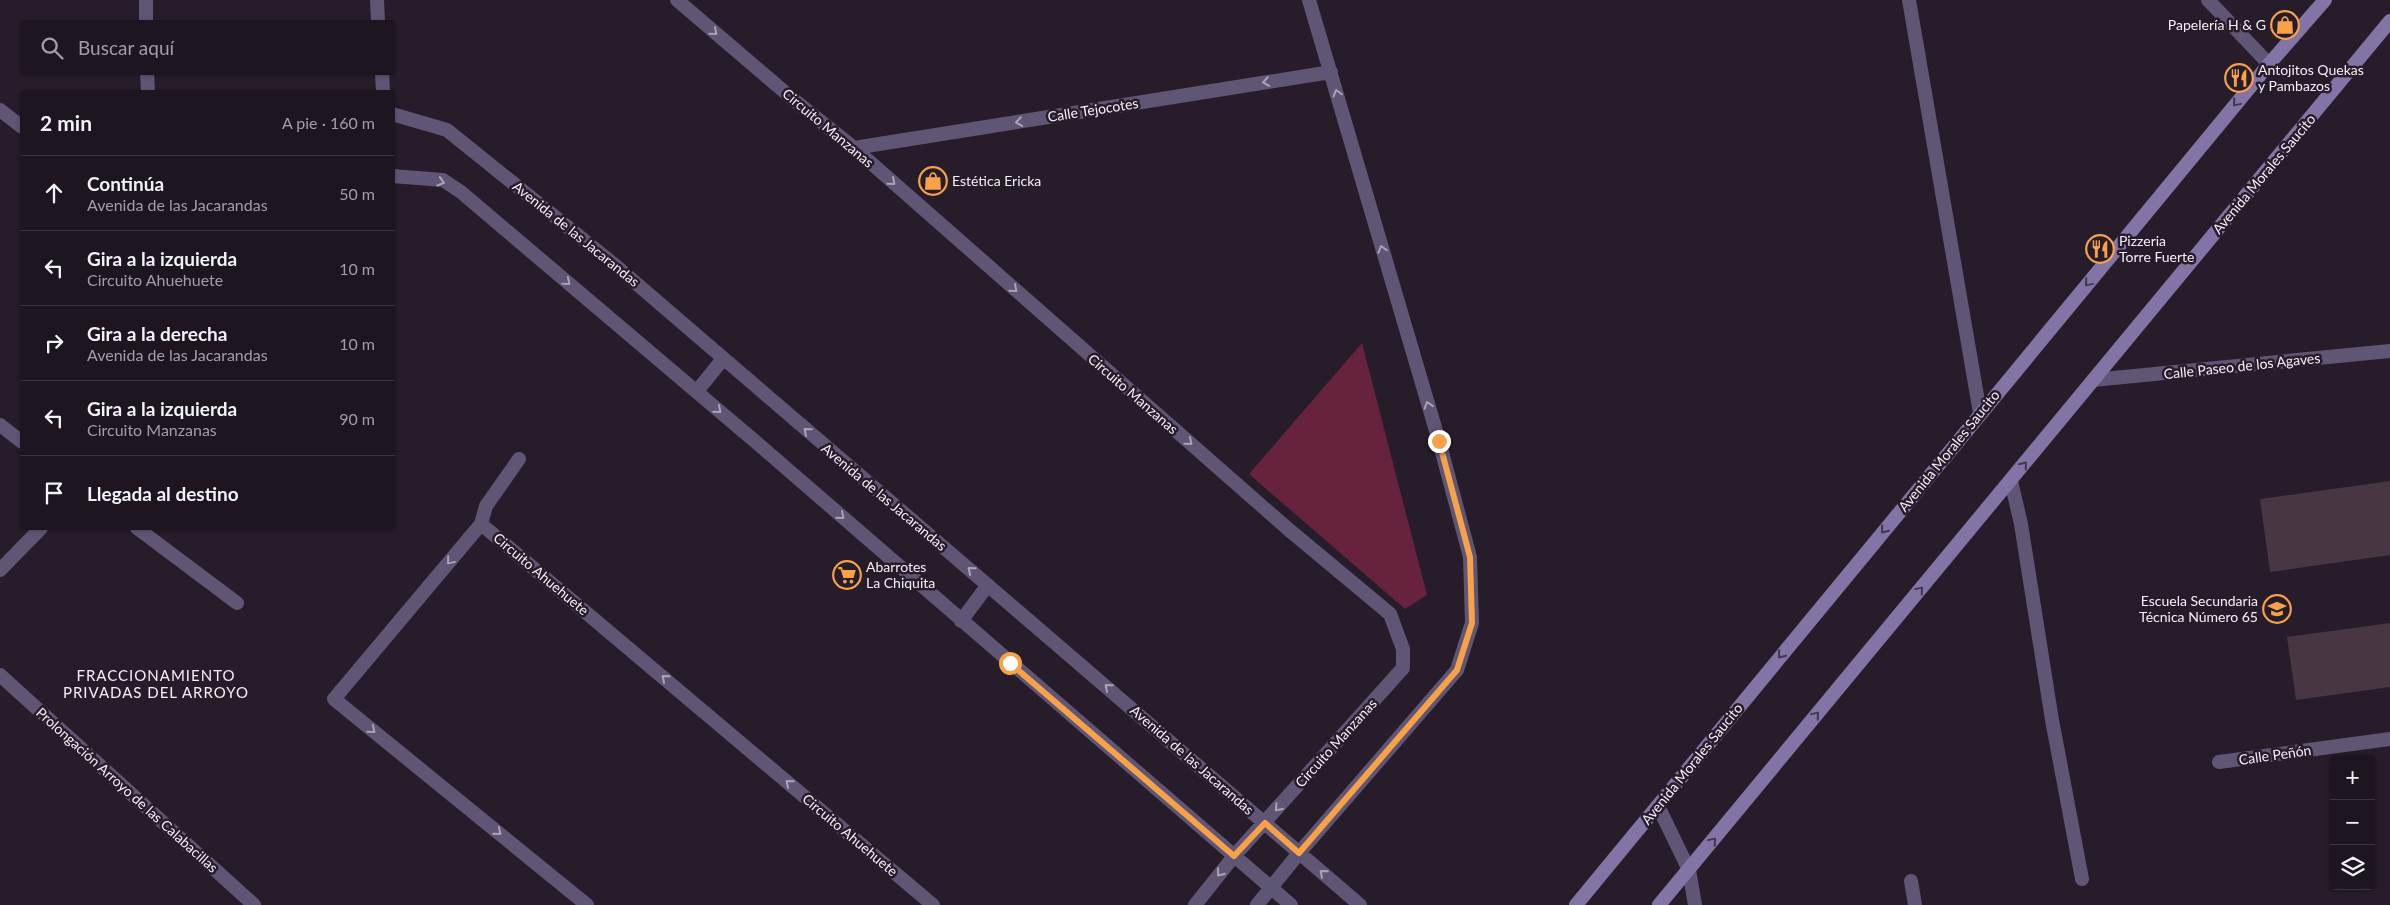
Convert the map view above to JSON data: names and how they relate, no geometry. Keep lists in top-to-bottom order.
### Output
{
  "streets": {
    "main road": ["Avenida Morales Saucito"],
    "street": [
      "Calle Tejocotes",
      "Circuito Manzanas",
      "Avenida de las Jacarandas",
      "Calle Paseo de los Agaves",
      "Circuito Ahuehuete",
      "Calle Peñón",
      "Prolongación Arroyo de las Calabacillas"
    ]
  },
  "crossings": [
    ["Calle Tejocotes", "Circuito Manzanas"],
    ["Circuito Manzanas", "Avenida de las Jacarandas"],
    ["Avenida Morales Saucito", "Calle Paseo de los Agaves"]
  ],
  "one_way": ["Calle Tejocotes", "Circuito Manzanas"],
  "districts": ["FRACCIONAMIENTO PRIVADAS DEL ARROYO"],
  "places": {
    "shop": ["Papelería H & G", "Estética Ericka"],
    "restaurant": ["Antojitos Quekas y Pambazos", "Pizzeria Torre Fuerte"],
    "supermarket": ["Abarrotes La Chiquita"],
    "school or university": ["Escuela Secundaria Técnica Número 65"]
  },
  "page": {
    "search": "Buscar aquí",
    "heading": ["2 min", "A pie · 160 m"],
    "list": [
      ["Continúa", "Avenida de las Jacarandas", "50 m"],
      ["Gira a la izquierda", "Circuito Ahuehuete", "10 m"],
      ["Gira a la derecha", "Avenida de las Jacarandas", "10 m"],
      ["Gira a la izquierda", "Circuito Manzanas", "90 m"],
      "Llegada al destino"
    ],
    "map_buttons": ["+", "−"]
  }
}
